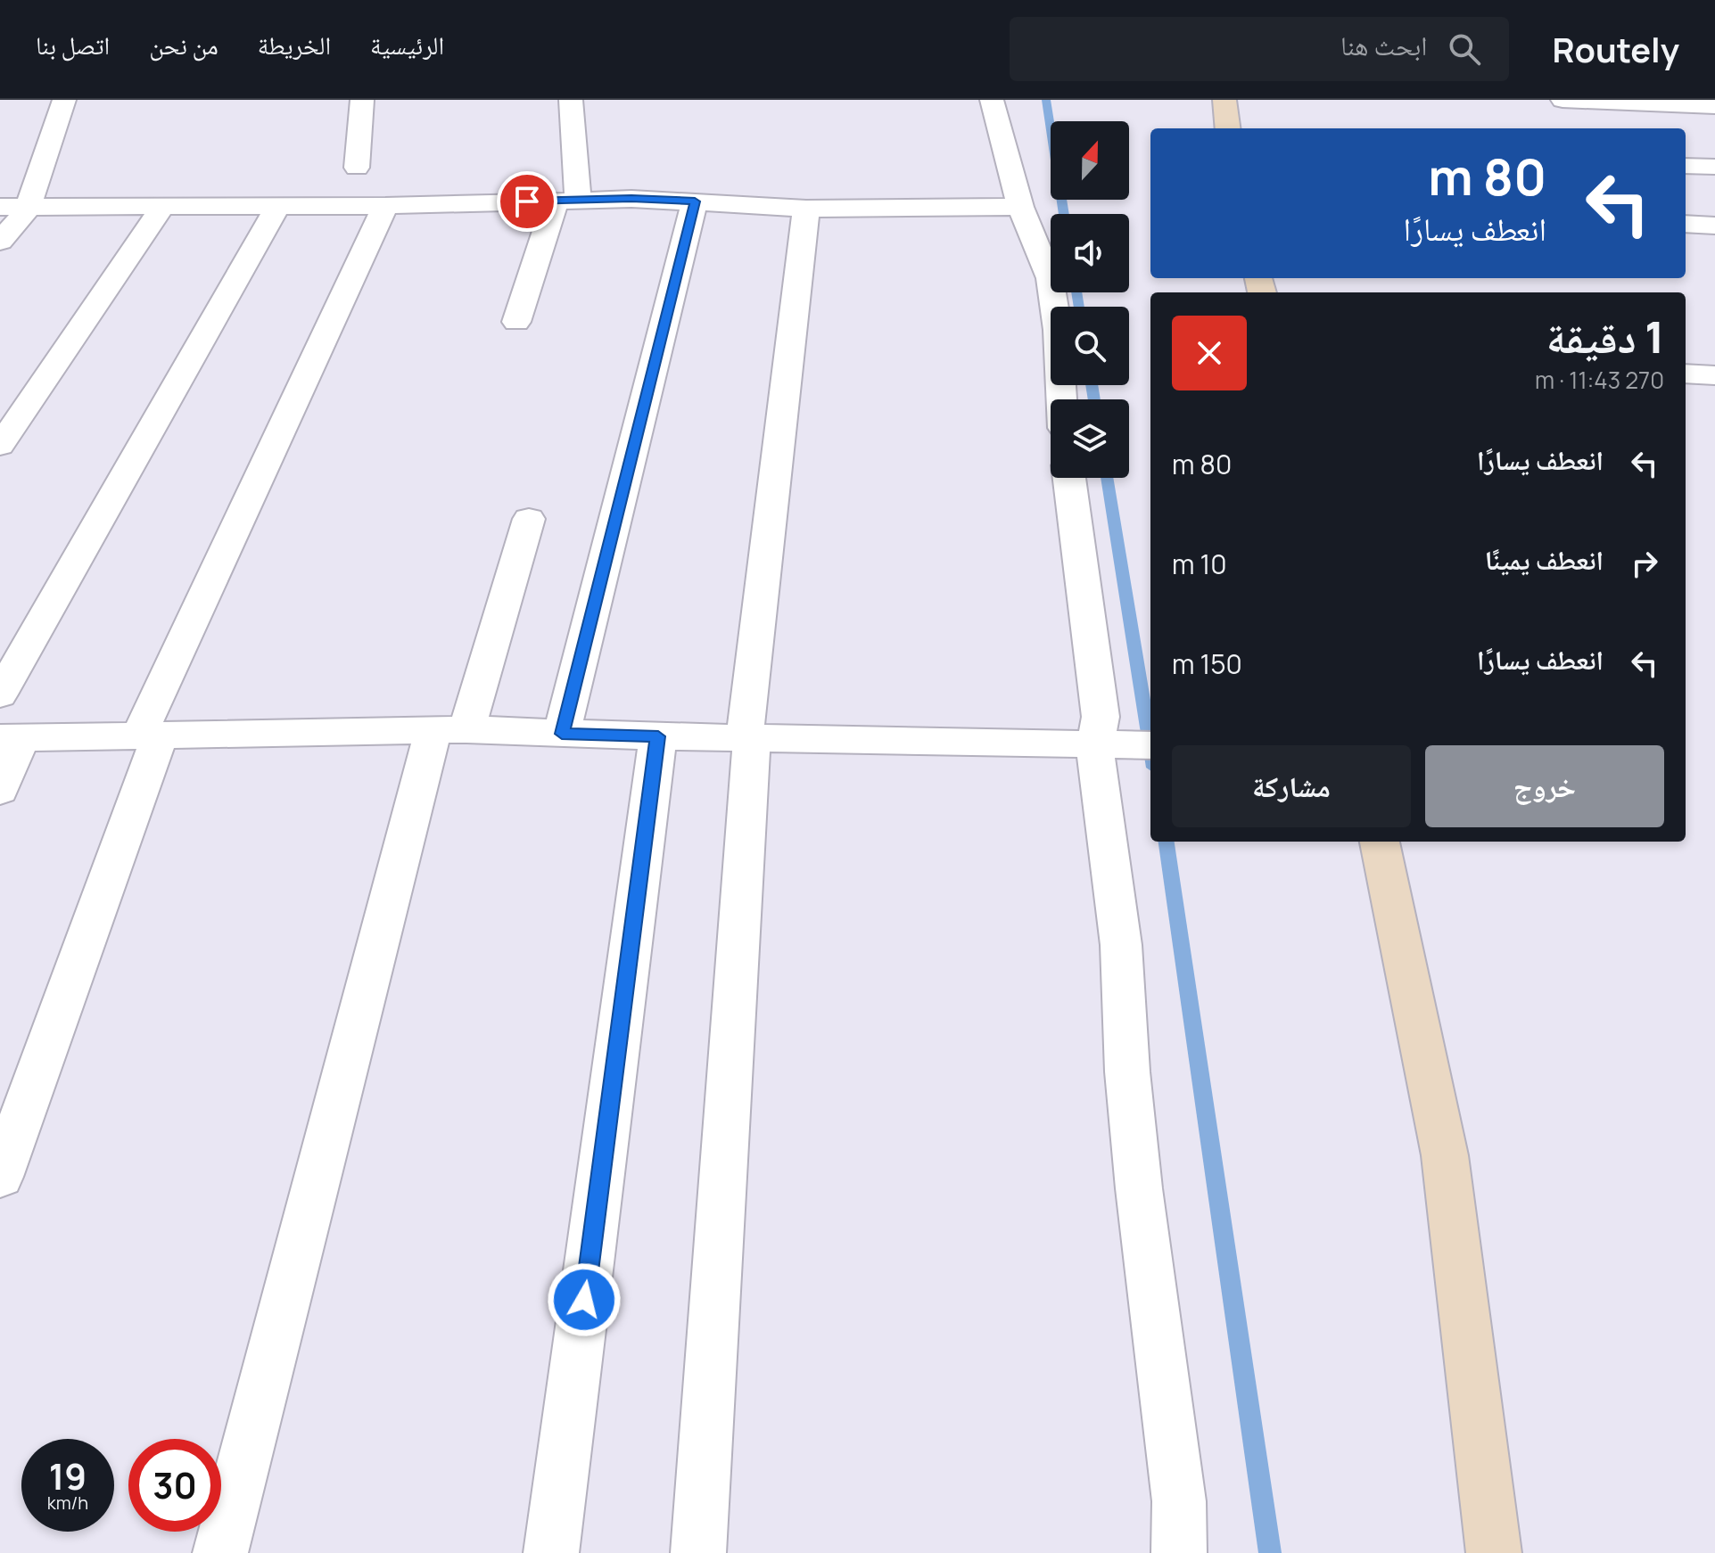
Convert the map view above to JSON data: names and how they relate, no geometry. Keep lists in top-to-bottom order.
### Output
{
  "north": "top",
  "page": {
    "header": "Routely",
    "search": "ابحث هنا",
    "nav": [
      "الرئيسية",
      "الخريطة",
      "من نحن",
      "اتصل بنا"
    ],
    "turn": ["80 m", "انعطف يسارًا"],
    "heading": ["1 دقيقة", "270 m · 11:43"],
    "list": [
      {
        "name": "انعطف يسارًا",
        "value": "80 m"
      },
      {
        "name": "انعطف يمينًا",
        "value": "10 m"
      },
      {
        "name": "انعطف يسارًا",
        "value": "150 m"
      }
    ],
    "buttons": ["خروج", "مشاركة"],
    "speed": "19 km/h",
    "limit": "30"
  }
}
